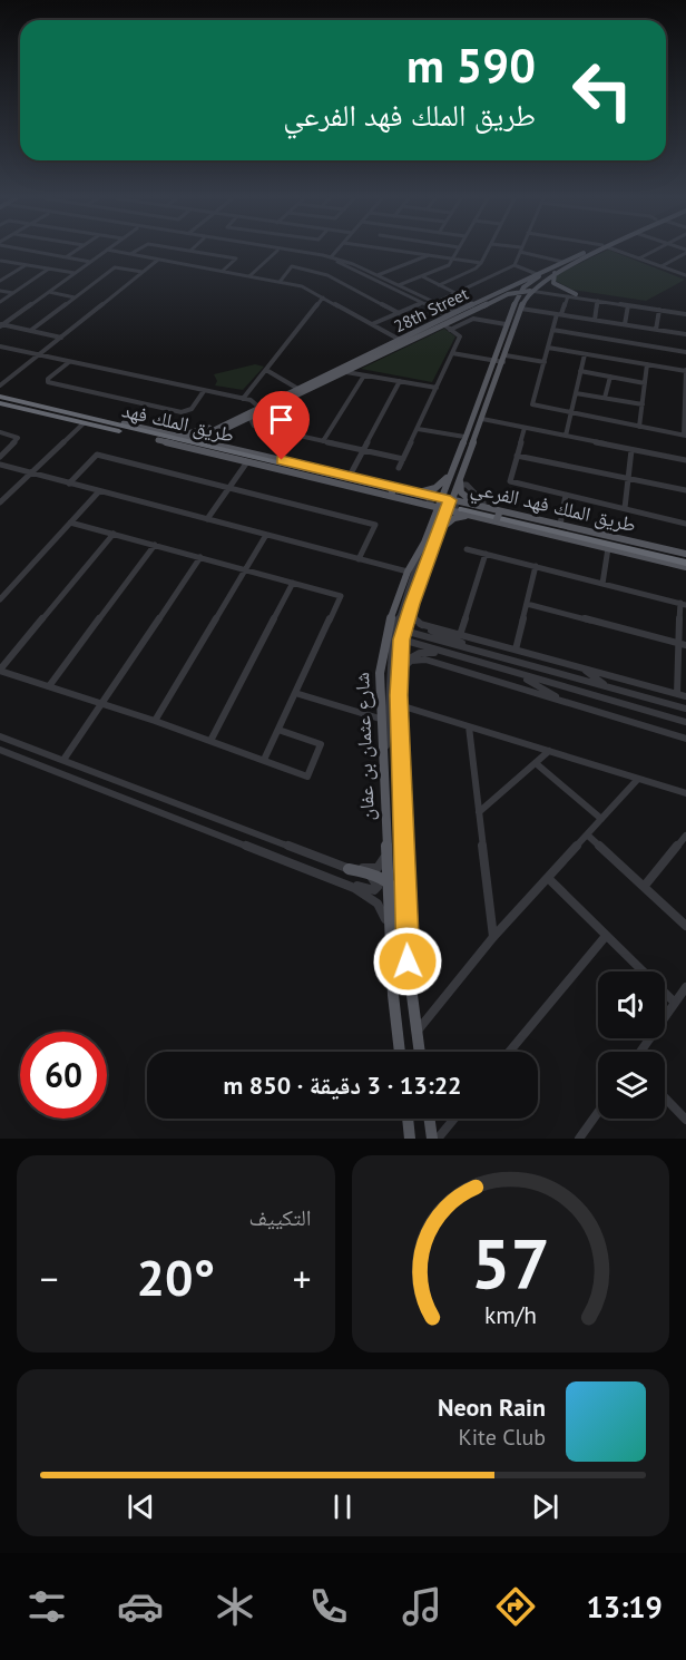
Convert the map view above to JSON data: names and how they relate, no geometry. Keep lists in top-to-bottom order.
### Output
{
  "streets": {
    "highway": ["طريق الملك فهد"],
    "main road": ["28th Street", "طريق الملك فهد الفرعي", "شارع عثمان بن عفان"]
  },
  "crossings": [
    ["28th Street", "شارع عثمان بن عفان"],
    ["طريق الملك فهد", "طريق الملك فهد الفرعي"],
    ["طريق الملك فهد الفرعي", "شارع عثمان بن عفان"]
  ],
  "page": {
    "turn": ["590 m", "طريق الملك فهد الفرعي"],
    "limit": "60",
    "trip": "13:22 · 3 دقيقة · 850 m",
    "tile": "التكييف",
    "heat": ["−", "20°", "+"],
    "song": ["Neon Rain", "Kite Club"],
    "tabs": "13:19",
    "gauge": ["57", "km/h"]
  }
}
